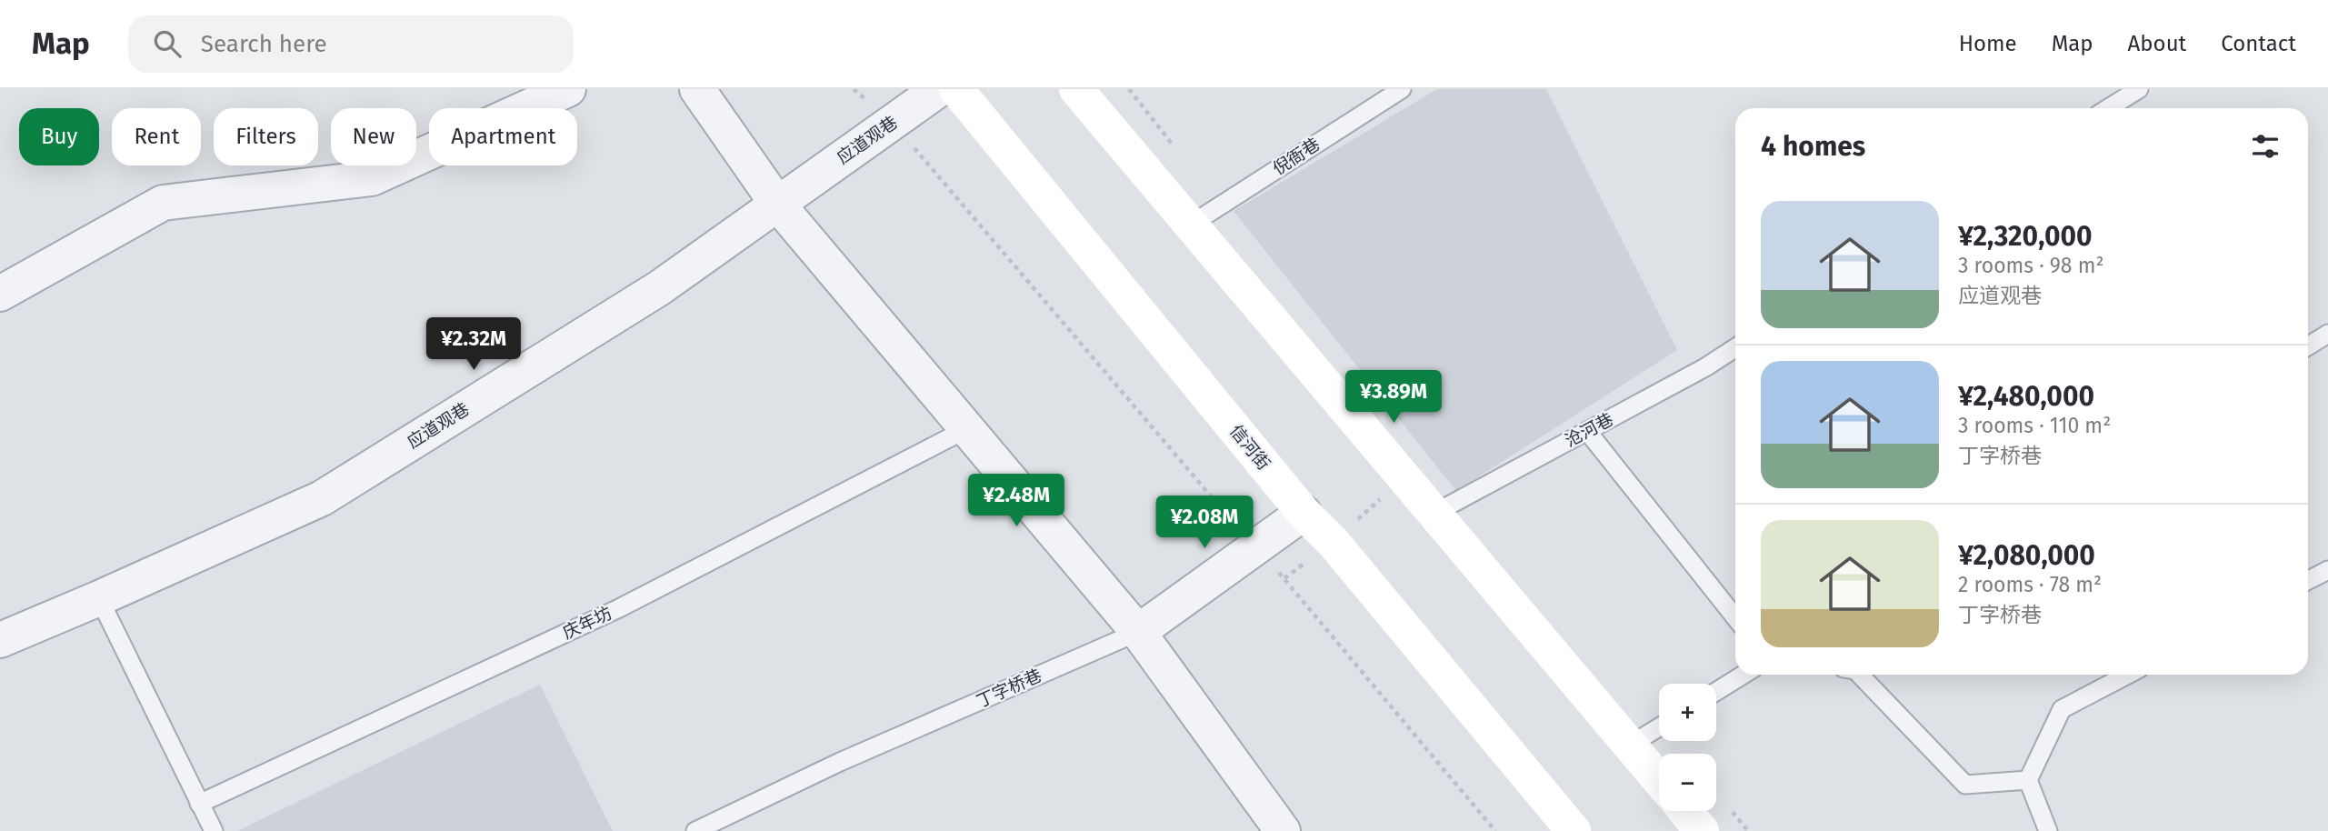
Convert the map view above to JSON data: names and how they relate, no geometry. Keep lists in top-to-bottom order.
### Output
{
  "streets": {
    "main road": ["信河街"],
    "street": ["应道观巷", "丁字桥巷"],
    "lane": ["倪衙巷", "沧河巷", "庆年坊"]
  },
  "crossings": [
    ["信河街", "丁字桥巷"]
  ],
  "page": {
    "header": "Map",
    "search": "Search here",
    "nav": [
      "Home",
      "Map",
      "About",
      "Contact"
    ],
    "chip": [
      "Buy",
      "Rent",
      "Filters",
      "New",
      "Apartment"
    ],
    "heading": "4 homes",
    "list": [
      {
        "name": "¥2,320,000",
        "note": "3 rooms · 98 m² · 应道观巷"
      },
      {
        "name": "¥2,480,000",
        "note": "3 rooms · 110 m² · 丁字桥巷"
      },
      {
        "name": "¥2,080,000",
        "note": "2 rooms · 78 m² · 丁字桥巷"
      }
    ],
    "price": [
      "¥2.32M",
      "¥3.89M",
      "¥2.48M",
      "¥2.08M"
    ],
    "map_buttons": ["+", "−"]
  }
}
